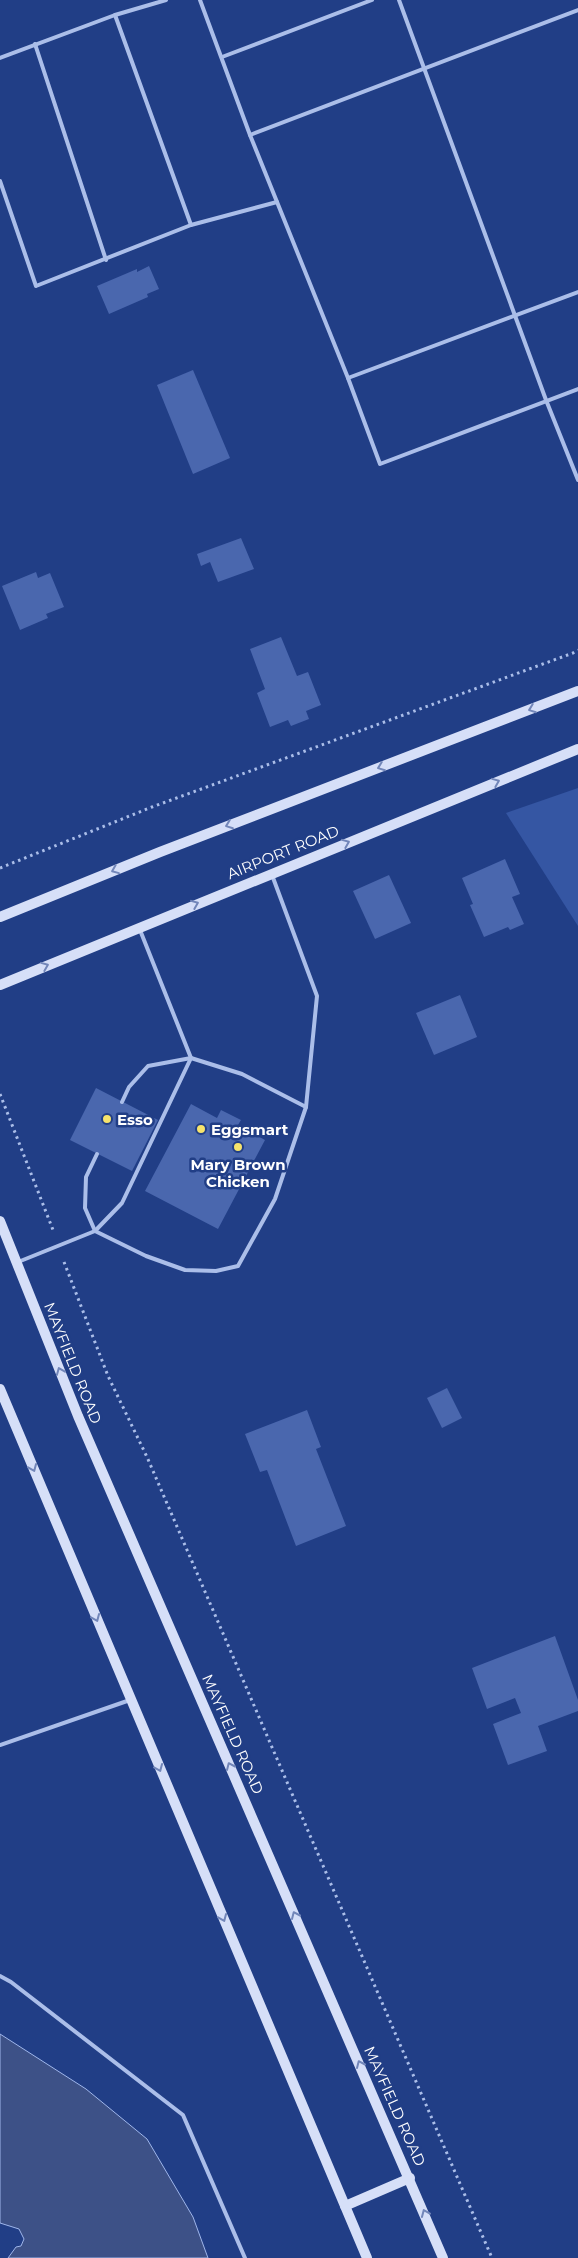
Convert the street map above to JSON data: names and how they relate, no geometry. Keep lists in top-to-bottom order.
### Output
{
  "streets": {
    "main road": ["AIRPORT ROAD", "MAYFIELD ROAD"]
  },
  "places": ["Esso", "Eggsmart", "Mary Brown Chicken"]
}
